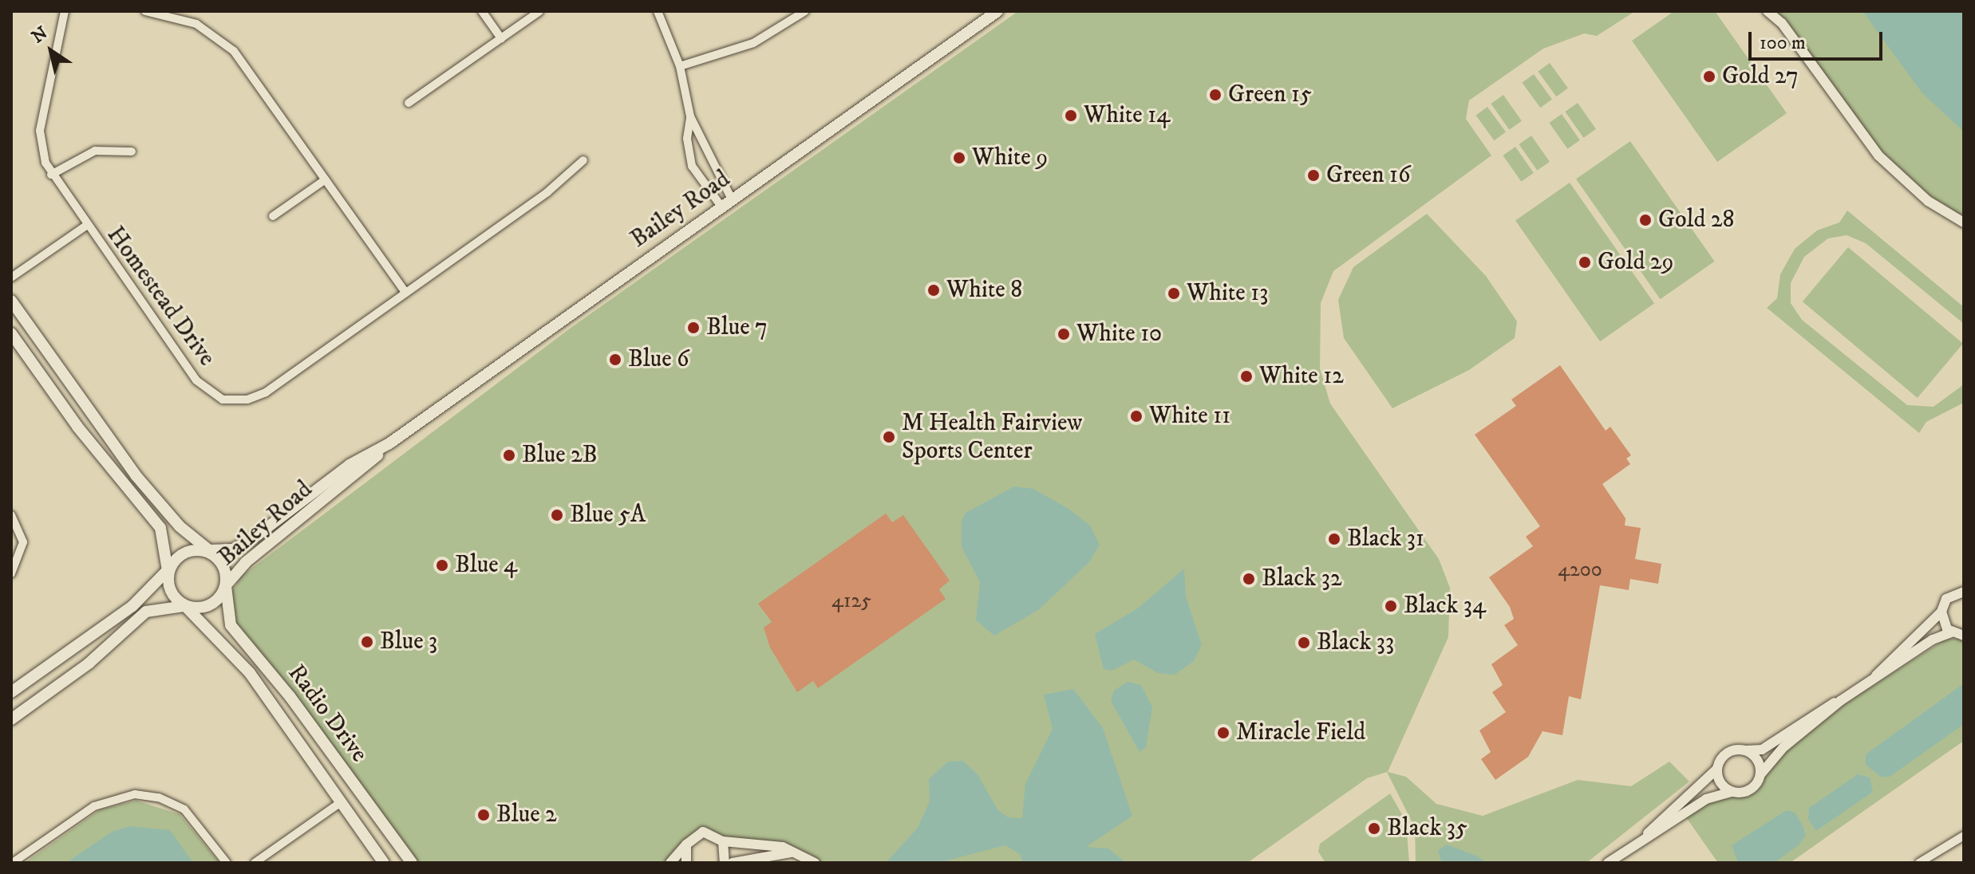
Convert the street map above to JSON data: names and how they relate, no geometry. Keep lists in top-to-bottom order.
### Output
{
  "streets": {
    "main road": ["Bailey Road", "Radio Drive"],
    "street": ["Homestead Drive"]
  },
  "crossings": [
    ["Bailey Road", "Radio Drive"]
  ],
  "places": [
    "Gold 27",
    "Green 15",
    "White 14",
    "White 9",
    "Green 16",
    "Gold 28",
    "Gold 29",
    "White 8",
    "White 13",
    "Blue 7",
    "White 10",
    "Blue 6",
    "White 12",
    "White 11",
    "M Health Fairview Sports Center",
    "Blue 2B",
    "Blue 5A",
    "Black 31",
    "Blue 4",
    "Black 32",
    "Black 34",
    "Blue 3",
    "Black 33",
    "Miracle Field",
    "Blue 2",
    "Black 35"
  ],
  "house_numbers": ["4200", "4125"],
  "scale_bar": "100 m",
  "north": "top left"
}
